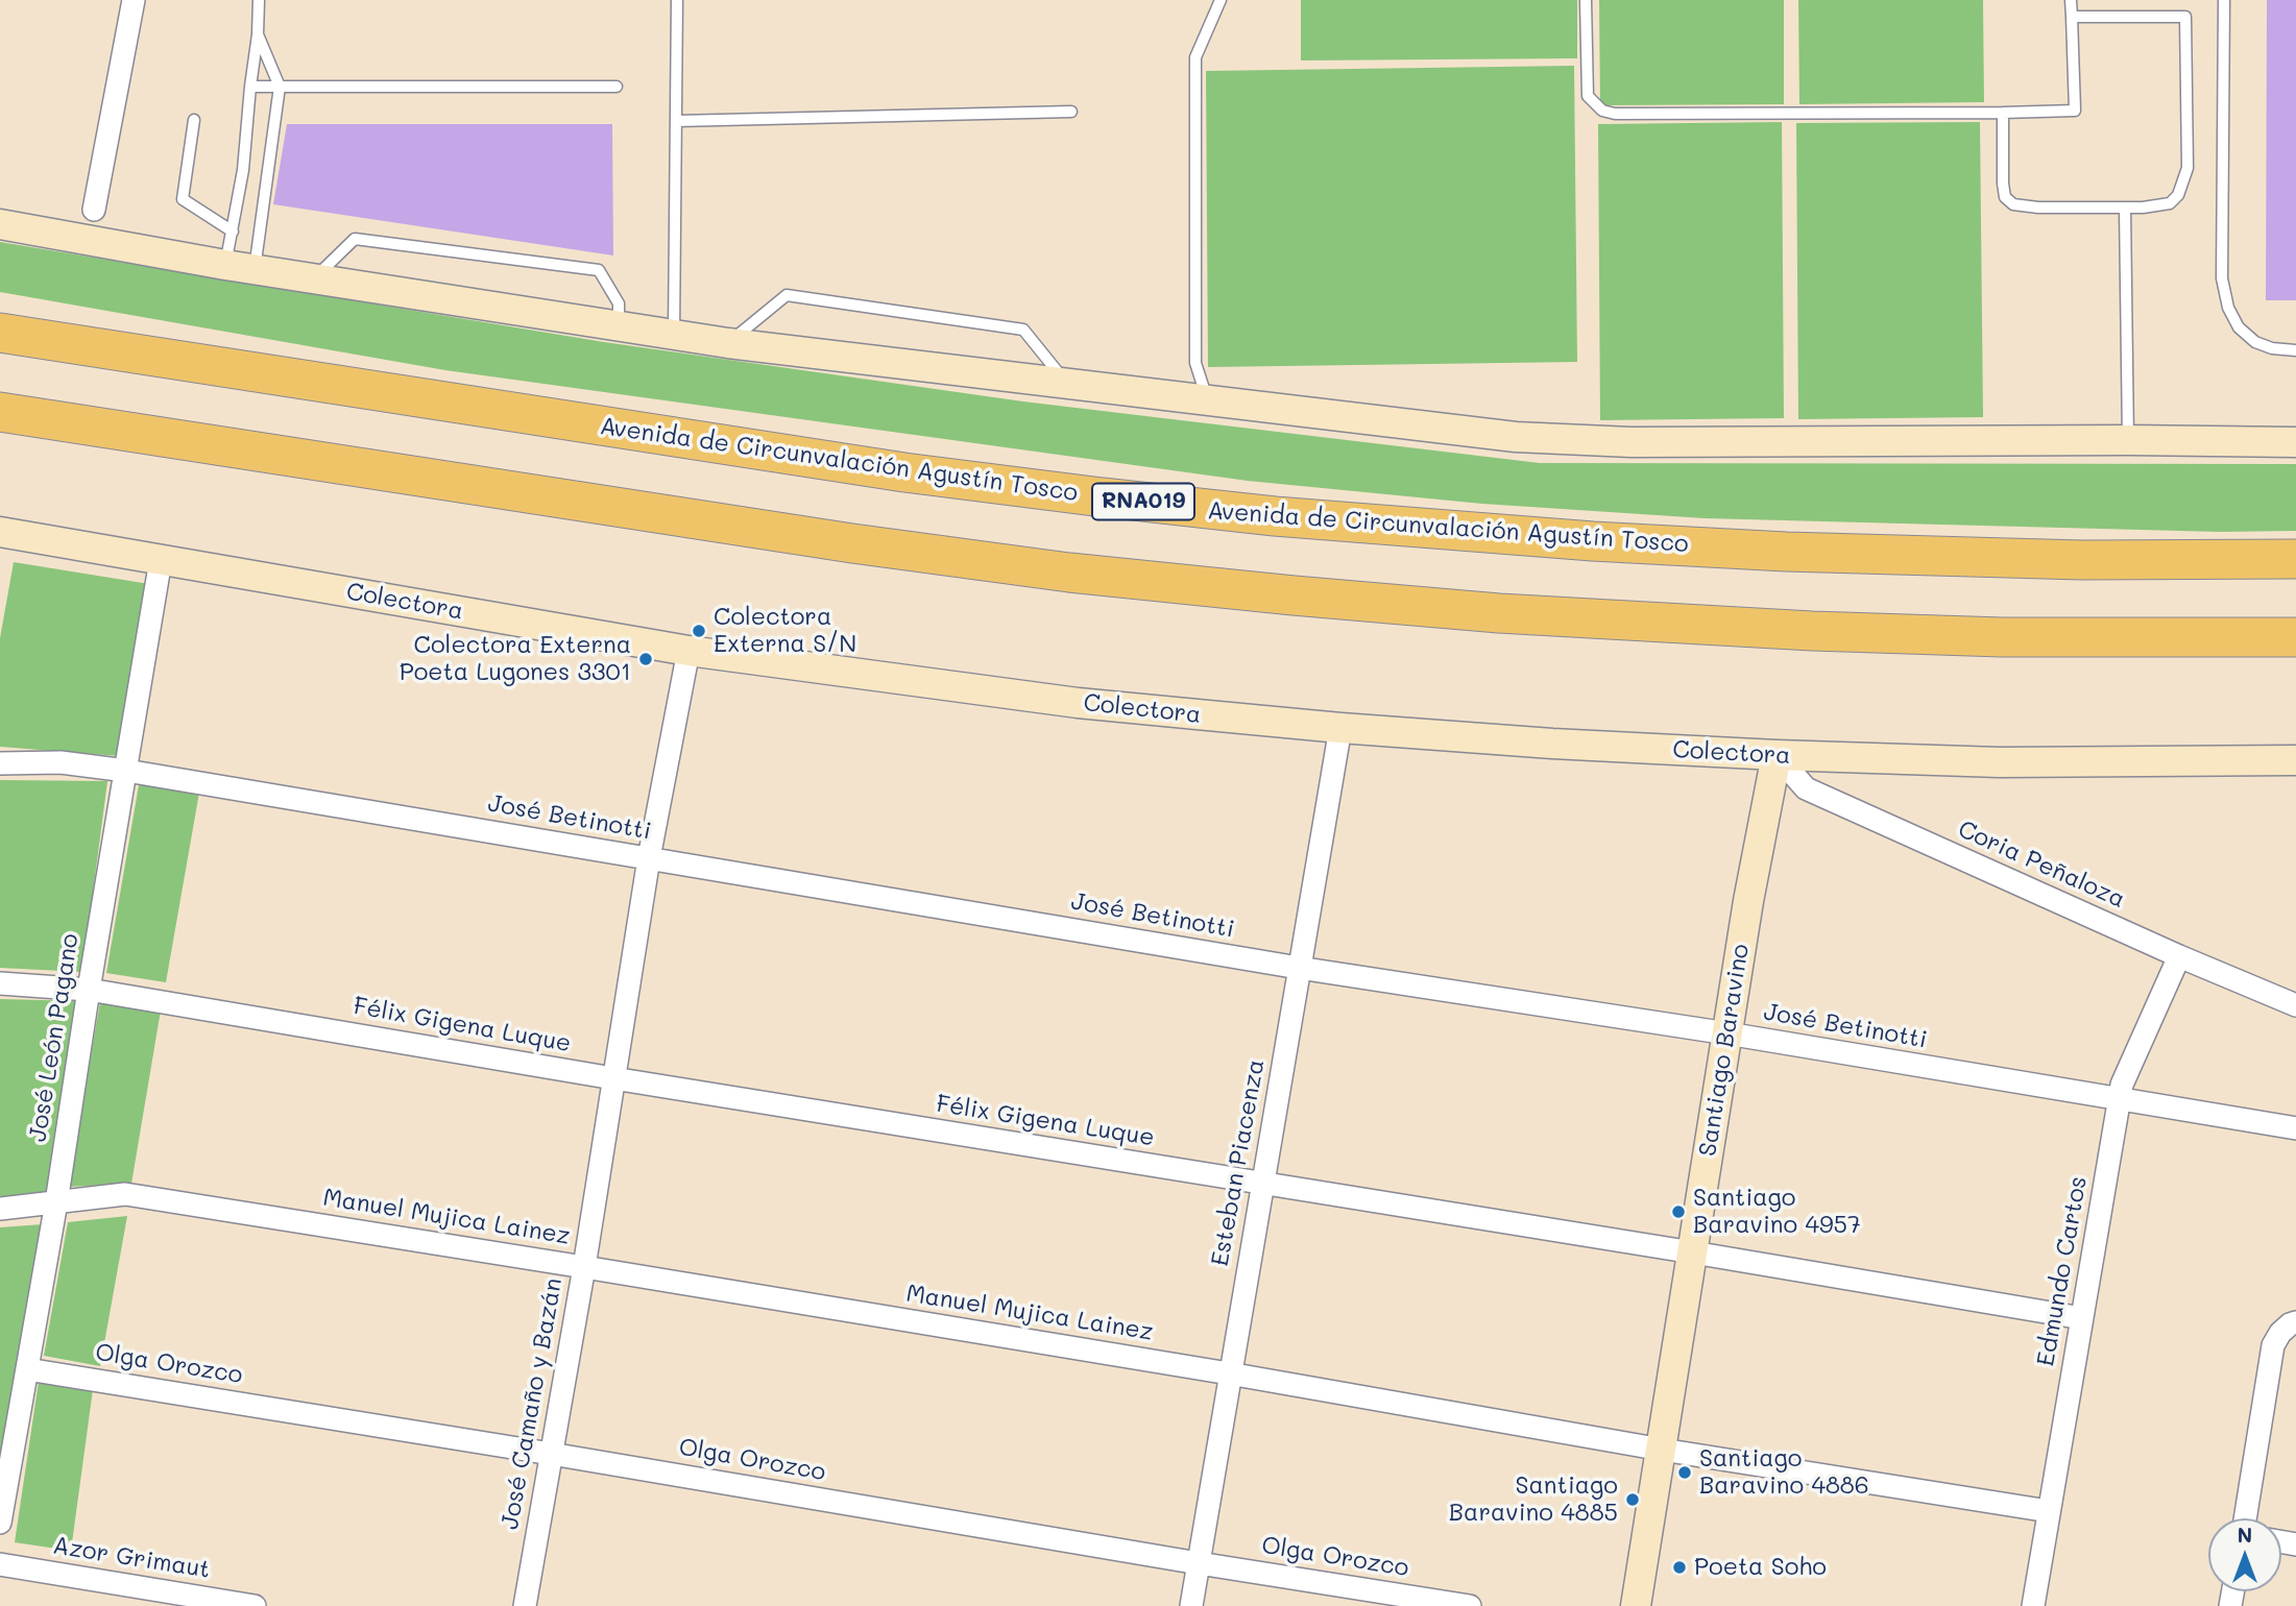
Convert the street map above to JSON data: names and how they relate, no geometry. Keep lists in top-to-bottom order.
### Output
{
  "streets": {
    "highway": ["Avenida de Circunvalación Agustín Tosco", "RNA019"],
    "main road": ["Colectora", "Santiago Baravino"],
    "street": [
      "José Betinotti",
      "Coria Peñaloza",
      "Félix Gigena Luque",
      "José León Pagano",
      "Esteban Piacenza",
      "Manuel Mujica Lainez",
      "Edmundo Cartos",
      "Olga Orozco",
      "José Camaño y Bazán",
      "Azor Grimaut"
    ]
  },
  "crossings": [
    ["Colectora", "Coria Peñaloza"],
    ["Colectora", "José León Pagano"],
    ["Colectora", "Santiago Baravino"],
    ["Colectora", "Esteban Piacenza"],
    ["Colectora", "José Camaño y Bazán"],
    ["José Betinotti", "José León Pagano"],
    ["José Betinotti", "Santiago Baravino"],
    ["José Betinotti", "Esteban Piacenza"],
    ["José Betinotti", "Edmundo Cartos"],
    ["José Betinotti", "José Camaño y Bazán"],
    ["Coria Peñaloza", "Santiago Baravino"],
    ["Coria Peñaloza", "Edmundo Cartos"],
    ["Félix Gigena Luque", "José León Pagano"],
    ["Félix Gigena Luque", "Santiago Baravino"],
    ["Félix Gigena Luque", "Esteban Piacenza"],
    ["Félix Gigena Luque", "Edmundo Cartos"],
    ["Félix Gigena Luque", "José Camaño y Bazán"],
    ["José León Pagano", "Manuel Mujica Lainez"],
    ["José León Pagano", "Olga Orozco"],
    ["Santiago Baravino", "Manuel Mujica Lainez"],
    ["Esteban Piacenza", "Manuel Mujica Lainez"],
    ["Esteban Piacenza", "Olga Orozco"],
    ["Manuel Mujica Lainez", "Edmundo Cartos"],
    ["Manuel Mujica Lainez", "José Camaño y Bazán"],
    ["Olga Orozco", "José Camaño y Bazán"]
  ],
  "places": [
    "Colectora Externa S/N",
    "Colectora Externa Poeta Lugones 3301",
    "Santiago Baravino 4957",
    "Santiago Baravino 4886",
    "Santiago Baravino 4885",
    "Poeta Soho"
  ],
  "north": "top"
}
